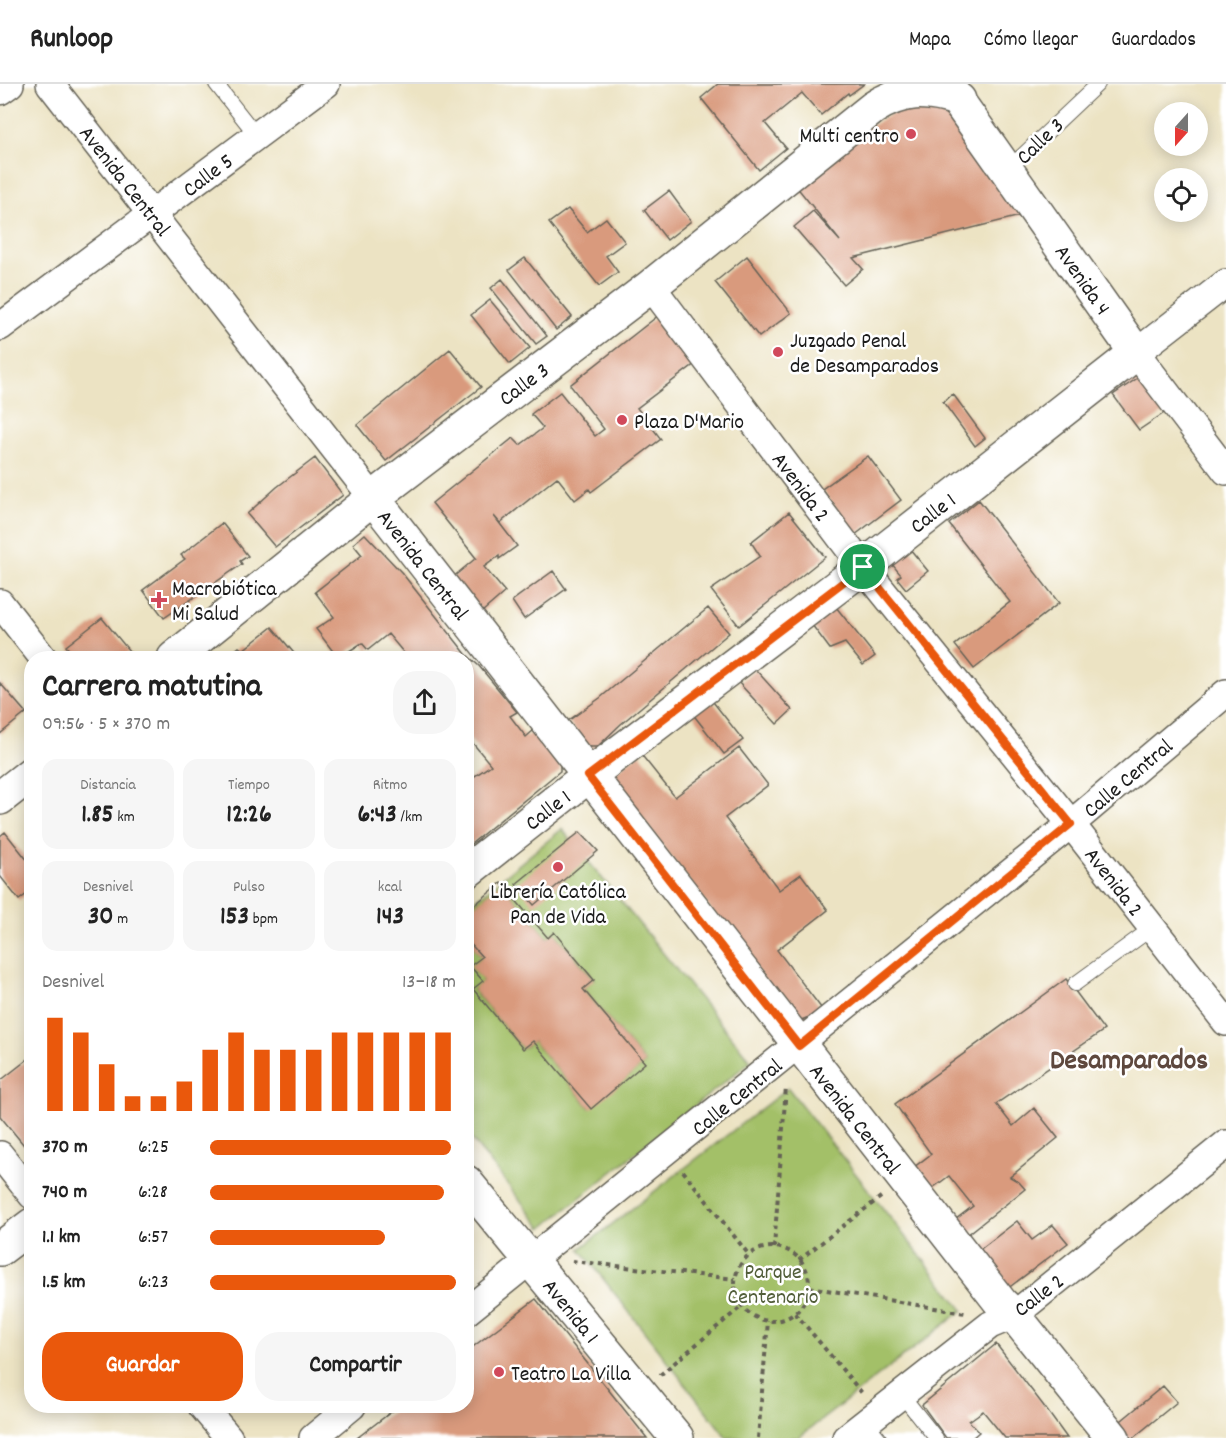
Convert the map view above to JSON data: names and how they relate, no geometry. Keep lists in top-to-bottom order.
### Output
{
  "streets": {
    "main road": [
      "Calle 3",
      "Avenida Central",
      "Avenida 4",
      "Calle 1",
      "Avenida 1"
    ],
    "street": [
      "Calle 5",
      "Avenida 2",
      "Calle Central",
      "Calle 2"
    ]
  },
  "crossings": [
    ["Calle 3", "Avenida Central"],
    ["Calle 3", "Avenida 4"],
    ["Calle 3", "Avenida 2"],
    ["Calle 5", "Avenida Central"],
    ["Avenida Central", "Calle 1"],
    ["Avenida Central", "Calle Central"],
    ["Avenida Central", "Calle 2"],
    ["Avenida 4", "Calle 1"],
    ["Avenida 2", "Calle 1"],
    ["Avenida 2", "Calle Central"],
    ["Calle Central", "Avenida 1"]
  ],
  "districts": ["Desamparados"],
  "parks": ["Parque Centenario"],
  "places": {
    "other": [
      "Multi centro",
      "Juzgado Penal de Desamparados",
      "Plaza D'Mario",
      "Librería Católica Pan de Vida",
      "Teatro La Villa"
    ],
    "health": ["Macrobiótica Mi Salud"]
  },
  "north": "bottom",
  "page": {
    "header": "Runloop",
    "nav": ["Mapa", "Cómo llegar", "Guardados"],
    "heading": ["Carrera matutina", "09:56 · 5 × 370 m"],
    "stats": [
      ["Distancia", "1.85 km"],
      ["Tiempo", "12:26"],
      ["Ritmo", "6:43 /km"],
      ["Desnivel", "30 m"],
      ["Pulso", "153 bpm"],
      ["kcal", "143"]
    ],
    "chart": ["Desnivel", "13–18 m"],
    "list": [
      {
        "name": "370 m",
        "note": "6:25"
      },
      {
        "name": "740 m",
        "note": "6:28"
      },
      {
        "name": "1.1 km",
        "note": "6:57"
      },
      {
        "name": "1.5 km",
        "note": "6:23"
      }
    ],
    "buttons": ["Guardar", "Compartir"]
  }
}
